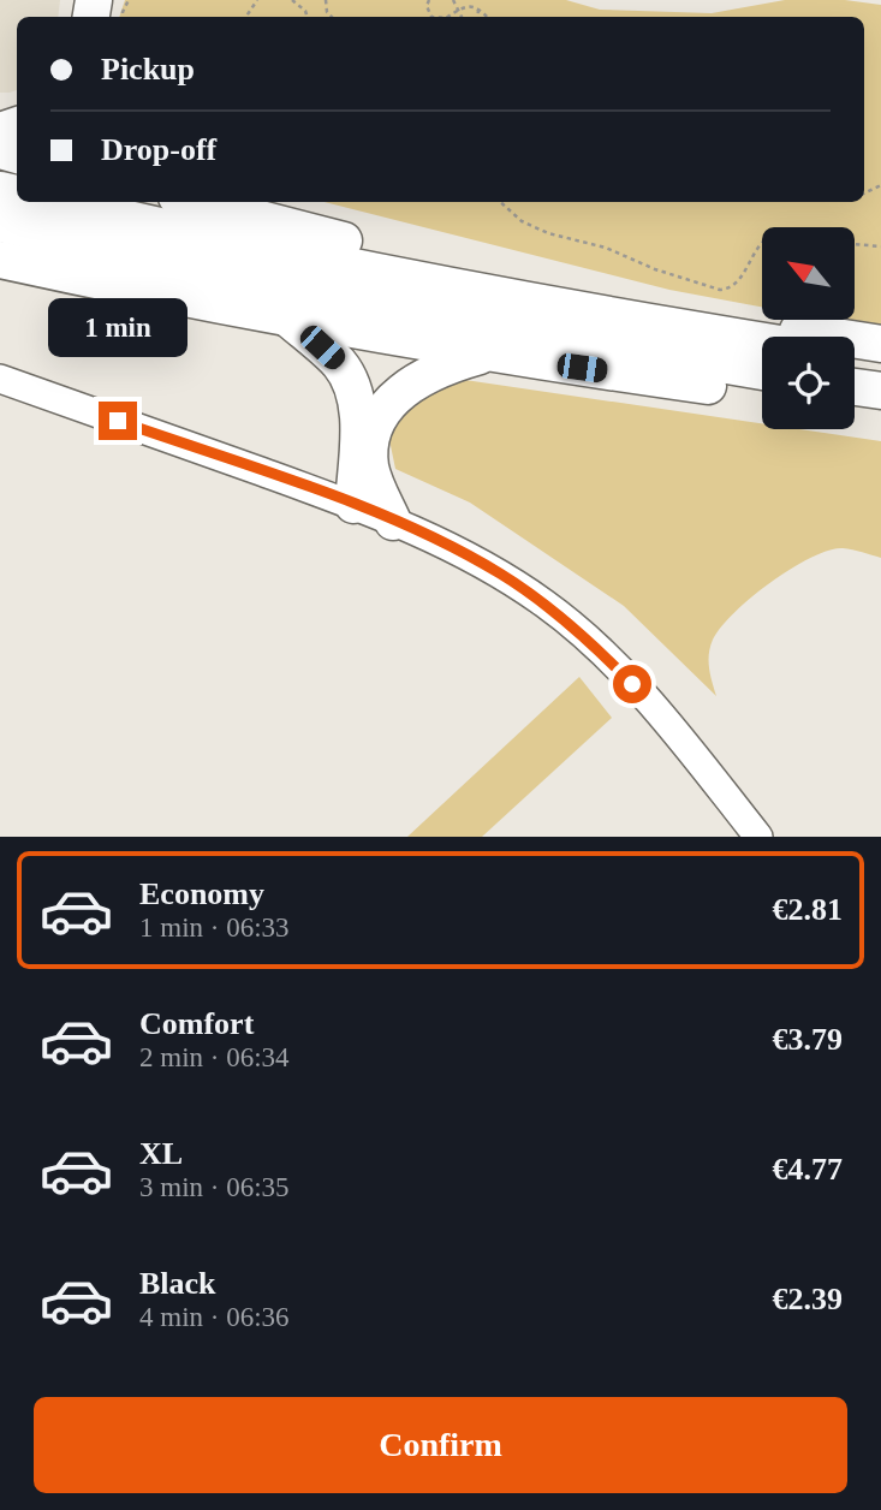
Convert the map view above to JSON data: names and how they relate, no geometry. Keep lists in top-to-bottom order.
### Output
{
  "north": "top left",
  "page": {
    "banner": ["Pickup", "Drop-off"],
    "bubble": "1 min",
    "list": [
      {
        "name": "Economy",
        "note": "1 min · 06:33",
        "value": "€2.81"
      },
      {
        "name": "Comfort",
        "note": "2 min · 06:34",
        "value": "€3.79"
      },
      {
        "name": "XL",
        "note": "3 min · 06:35",
        "value": "€4.77"
      },
      {
        "name": "Black",
        "note": "4 min · 06:36",
        "value": "€2.39"
      }
    ],
    "buttons": "Confirm"
  }
}
